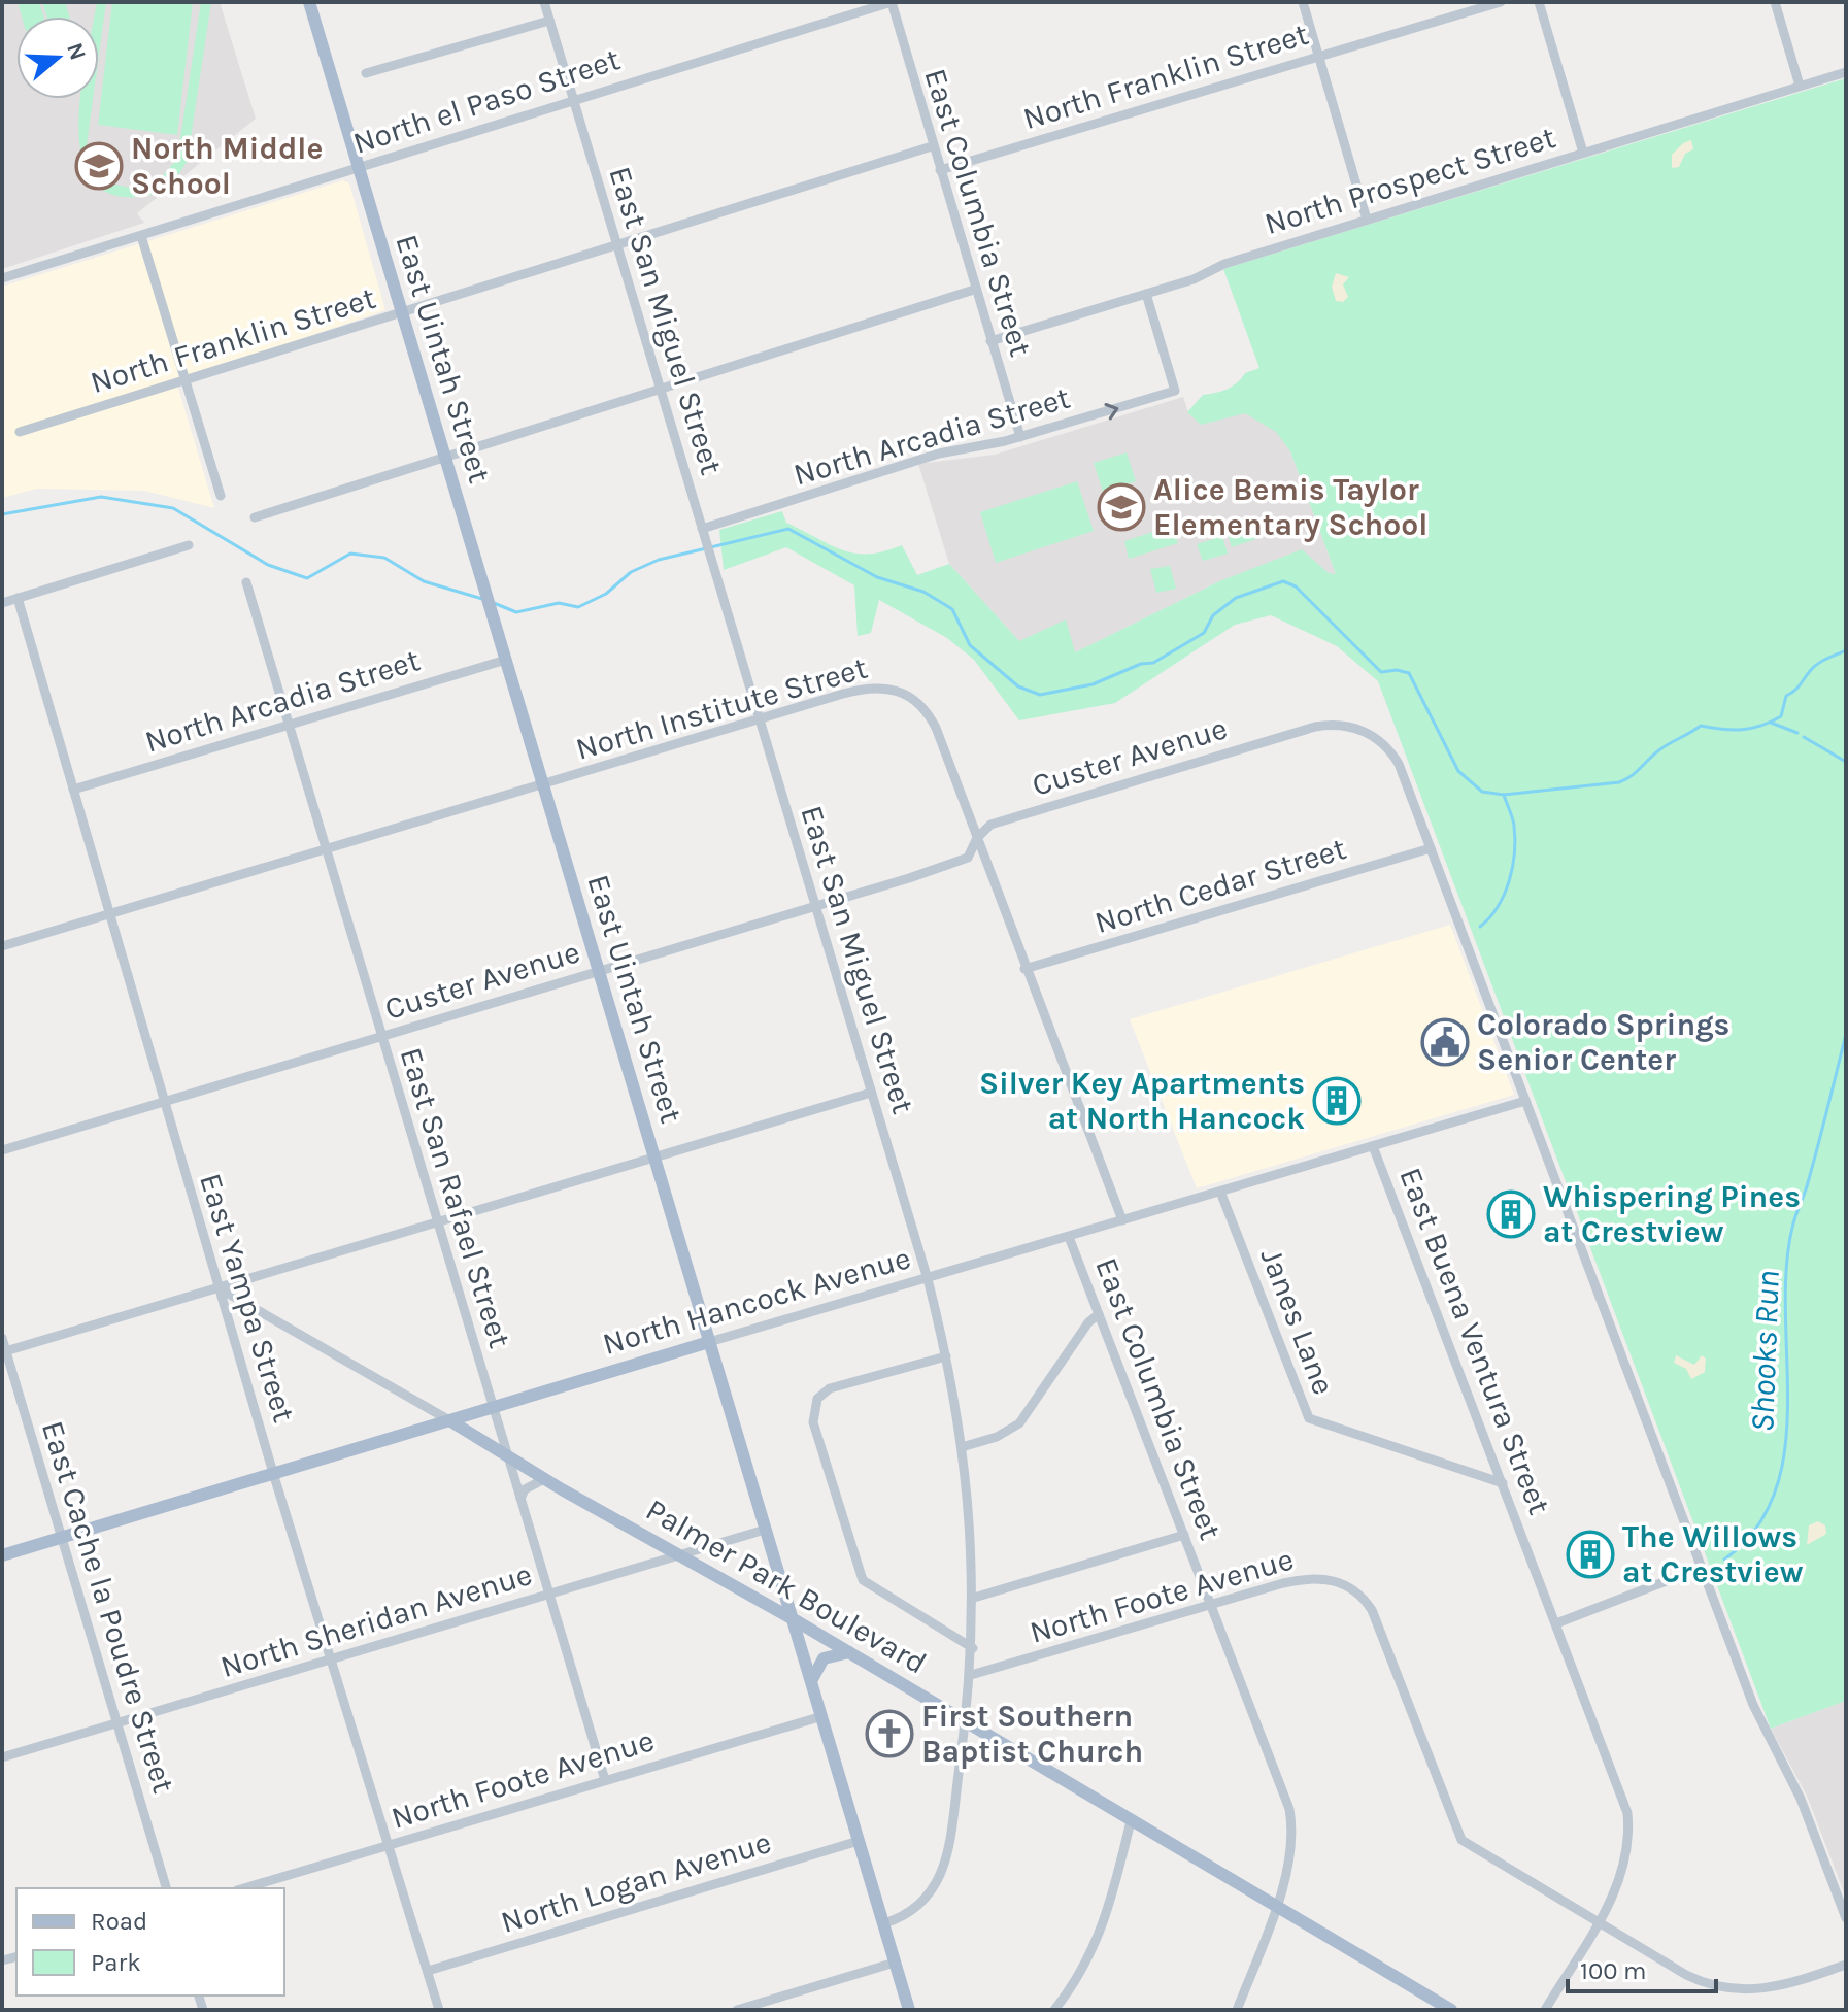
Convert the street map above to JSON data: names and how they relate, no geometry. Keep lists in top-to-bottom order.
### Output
{
  "streets": {
    "main road": ["East Uintah Street", "North Hancock Avenue", "Palmer Park Boulevard"],
    "street": [
      "North Franklin Street",
      "North el Paso Street",
      "North Prospect Street",
      "East Columbia Street",
      "East San Miguel Street",
      "North Arcadia Street",
      "North Institute Street",
      "Custer Avenue",
      "North Cedar Street",
      "East San Rafael Street",
      "East Yampa Street",
      "Janes Lane",
      "East Buena Ventura Street",
      "North Foote Avenue",
      "East Cache la Poudre Street",
      "North Sheridan Avenue",
      "North Logan Avenue"
    ]
  },
  "crossings": [
    ["North Franklin Street", "East Columbia Street"],
    ["North Franklin Street", "East San Miguel Street"],
    ["North Franklin Street", "East Uintah Street"],
    ["North el Paso Street", "East Columbia Street"],
    ["North el Paso Street", "East San Miguel Street"],
    ["North el Paso Street", "East Uintah Street"],
    ["North Prospect Street", "East Columbia Street"],
    ["North Prospect Street", "North Arcadia Street"],
    ["East Columbia Street", "North Arcadia Street"],
    ["East Columbia Street", "North Hancock Avenue"],
    ["East Columbia Street", "Palmer Park Boulevard"],
    ["East Columbia Street", "North Foote Avenue"],
    ["East San Miguel Street", "East Uintah Street"],
    ["East San Miguel Street", "North Arcadia Street"],
    ["East San Miguel Street", "North Institute Street"],
    ["East San Miguel Street", "Custer Avenue"],
    ["East San Miguel Street", "North Hancock Avenue"],
    ["East San Miguel Street", "Palmer Park Boulevard"],
    ["East San Miguel Street", "North Foote Avenue"],
    ["East Uintah Street", "North Arcadia Street"],
    ["East Uintah Street", "North Institute Street"],
    ["East Uintah Street", "Custer Avenue"],
    ["East Uintah Street", "North Hancock Avenue"],
    ["East Uintah Street", "Palmer Park Boulevard"],
    ["East Uintah Street", "North Foote Avenue"],
    ["East Uintah Street", "North Sheridan Avenue"],
    ["East Uintah Street", "North Logan Avenue"],
    ["North Arcadia Street", "East San Rafael Street"],
    ["North Arcadia Street", "East Yampa Street"],
    ["North Institute Street", "Custer Avenue"],
    ["North Institute Street", "North Cedar Street"],
    ["North Institute Street", "East San Rafael Street"],
    ["North Institute Street", "East Yampa Street"],
    ["North Institute Street", "North Hancock Avenue"],
    ["Custer Avenue", "North Cedar Street"],
    ["Custer Avenue", "East San Rafael Street"],
    ["Custer Avenue", "East Yampa Street"],
    ["East San Rafael Street", "North Hancock Avenue"],
    ["East San Rafael Street", "Palmer Park Boulevard"],
    ["East San Rafael Street", "North Foote Avenue"],
    ["East San Rafael Street", "North Sheridan Avenue"],
    ["East Yampa Street", "North Hancock Avenue"],
    ["East Yampa Street", "Palmer Park Boulevard"],
    ["East Yampa Street", "North Foote Avenue"],
    ["East Yampa Street", "North Sheridan Avenue"],
    ["East Yampa Street", "North Logan Avenue"],
    ["North Hancock Avenue", "Janes Lane"],
    ["North Hancock Avenue", "East Buena Ventura Street"],
    ["North Hancock Avenue", "Palmer Park Boulevard"],
    ["North Hancock Avenue", "East Cache la Poudre Street"],
    ["Janes Lane", "East Buena Ventura Street"],
    ["East Buena Ventura Street", "North Foote Avenue"],
    ["Palmer Park Boulevard", "North Sheridan Avenue"],
    ["East Cache la Poudre Street", "North Sheridan Avenue"]
  ],
  "water": ["Shooks Run"],
  "places": {
    "school or university": ["North Middle School", "Alice Bemis Taylor Elementary School"],
    "public building": ["Colorado Springs Senior Center"],
    "building": ["Silver Key Apartments at North Hancock", "Whispering Pines at Crestview", "The Willows at Crestview"],
    "church": ["First Southern Baptist Church"]
  },
  "legend": ["Road", "Park"],
  "scale_bar": "100 m",
  "north": "right"
}
